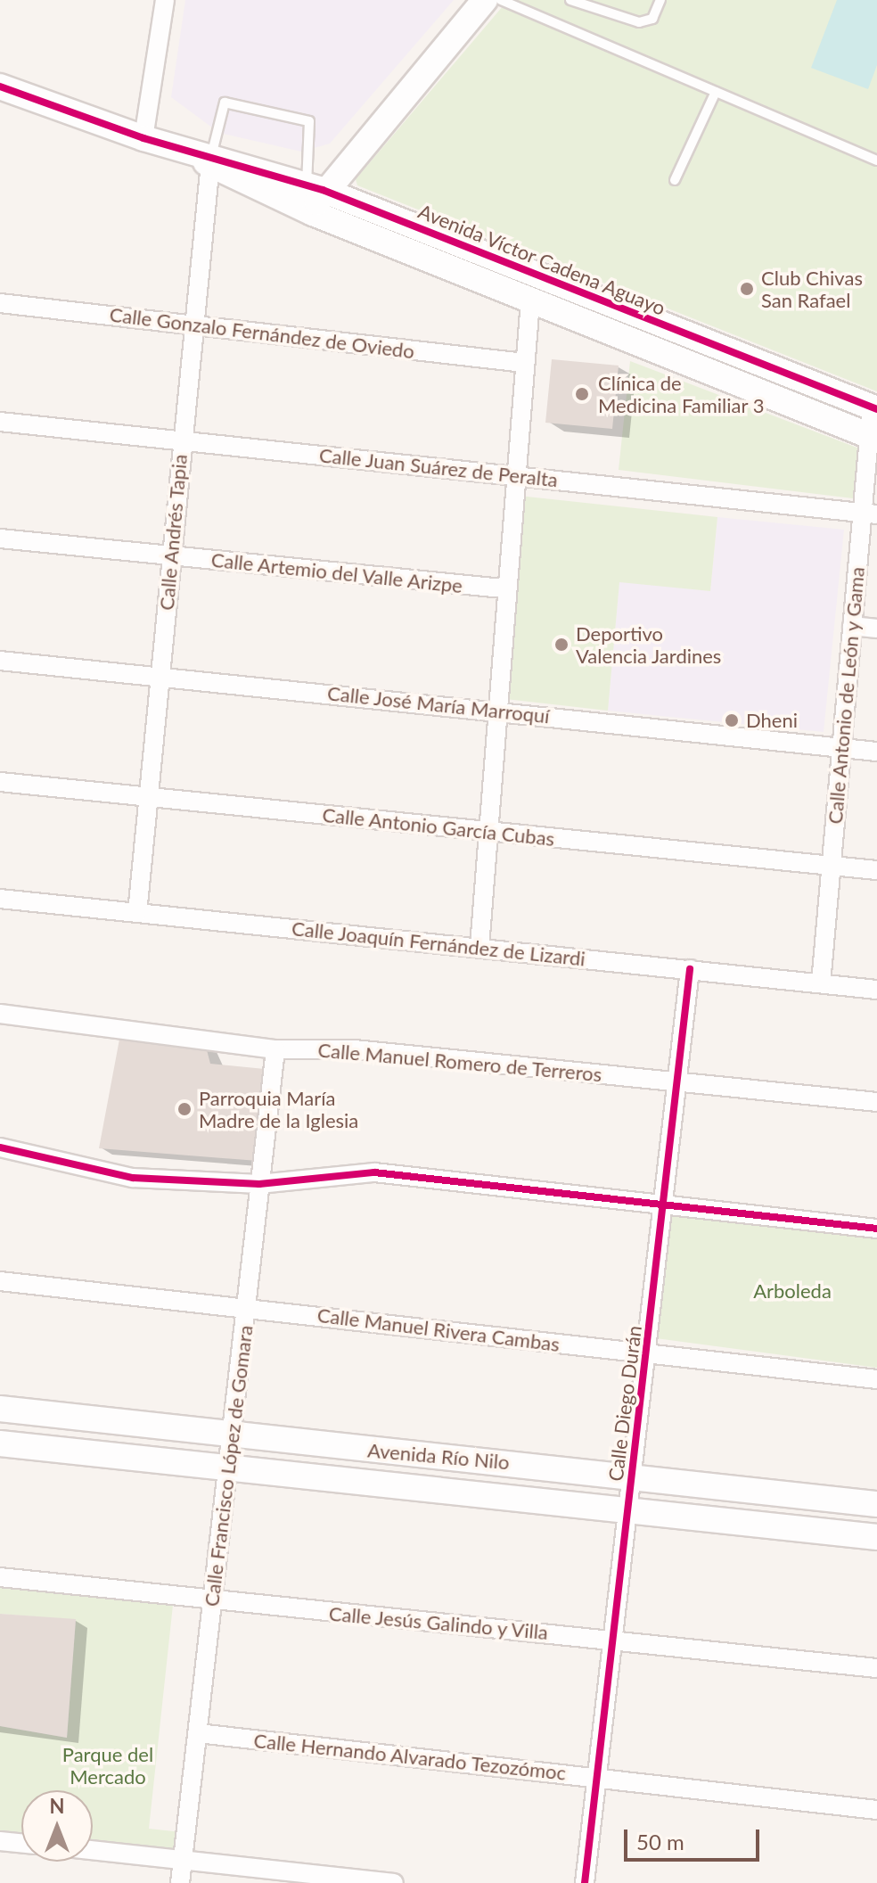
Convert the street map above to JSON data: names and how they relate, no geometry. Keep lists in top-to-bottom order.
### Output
{
  "streets": {
    "street": [
      "Avenida Víctor Cadena Aguayo",
      "Calle Gonzalo Fernández de Oviedo",
      "Calle Juan Suárez de Peralta",
      "Calle Andrés Tapia",
      "Calle Artemio del Valle Arizpe",
      "Calle Antonio de León y Gama",
      "Calle José María Marroquí",
      "Calle Antonio García Cubas",
      "Calle Joaquín Fernández de Lizardi",
      "Calle Manuel Romero de Terreros",
      "Calle Manuel Rivera Cambas",
      "Calle Diego Durán",
      "Avenida Río Nilo",
      "Calle Francisco López de Gomara",
      "Calle Jesús Galindo y Villa",
      "Calle Hernando Alvarado Tezozómoc"
    ]
  },
  "crossings": [
    ["Avenida Víctor Cadena Aguayo", "Calle Andrés Tapia"],
    ["Avenida Víctor Cadena Aguayo", "Calle Antonio de León y Gama"],
    ["Calle Gonzalo Fernández de Oviedo", "Calle Andrés Tapia"],
    ["Calle Juan Suárez de Peralta", "Calle Andrés Tapia"],
    ["Calle Juan Suárez de Peralta", "Calle Antonio de León y Gama"],
    ["Calle Andrés Tapia", "Calle Artemio del Valle Arizpe"],
    ["Calle Andrés Tapia", "Calle José María Marroquí"],
    ["Calle Andrés Tapia", "Calle Antonio García Cubas"],
    ["Calle Andrés Tapia", "Calle Joaquín Fernández de Lizardi"],
    ["Calle Antonio de León y Gama", "Calle José María Marroquí"],
    ["Calle Antonio de León y Gama", "Calle Antonio García Cubas"],
    ["Calle Antonio de León y Gama", "Calle Joaquín Fernández de Lizardi"],
    ["Calle Joaquín Fernández de Lizardi", "Calle Diego Durán"],
    ["Calle Manuel Romero de Terreros", "Calle Diego Durán"],
    ["Calle Manuel Romero de Terreros", "Calle Francisco López de Gomara"],
    ["Calle Manuel Rivera Cambas", "Calle Diego Durán"],
    ["Calle Manuel Rivera Cambas", "Calle Francisco López de Gomara"],
    ["Calle Diego Durán", "Avenida Río Nilo"],
    ["Calle Diego Durán", "Calle Jesús Galindo y Villa"],
    ["Calle Diego Durán", "Calle Hernando Alvarado Tezozómoc"],
    ["Avenida Río Nilo", "Calle Francisco López de Gomara"],
    ["Calle Francisco López de Gomara", "Calle Jesús Galindo y Villa"],
    ["Calle Francisco López de Gomara", "Calle Hernando Alvarado Tezozómoc"]
  ],
  "parks": ["Arboleda", "Parque del Mercado"],
  "places": [
    "Club Chivas San Rafael",
    "Clínica de Medicina Familiar 3",
    "Deportivo Valencia Jardines",
    "Dheni",
    "Parroquia María Madre de la Iglesia"
  ],
  "scale_bar": "50 m",
  "north": "top"
}
